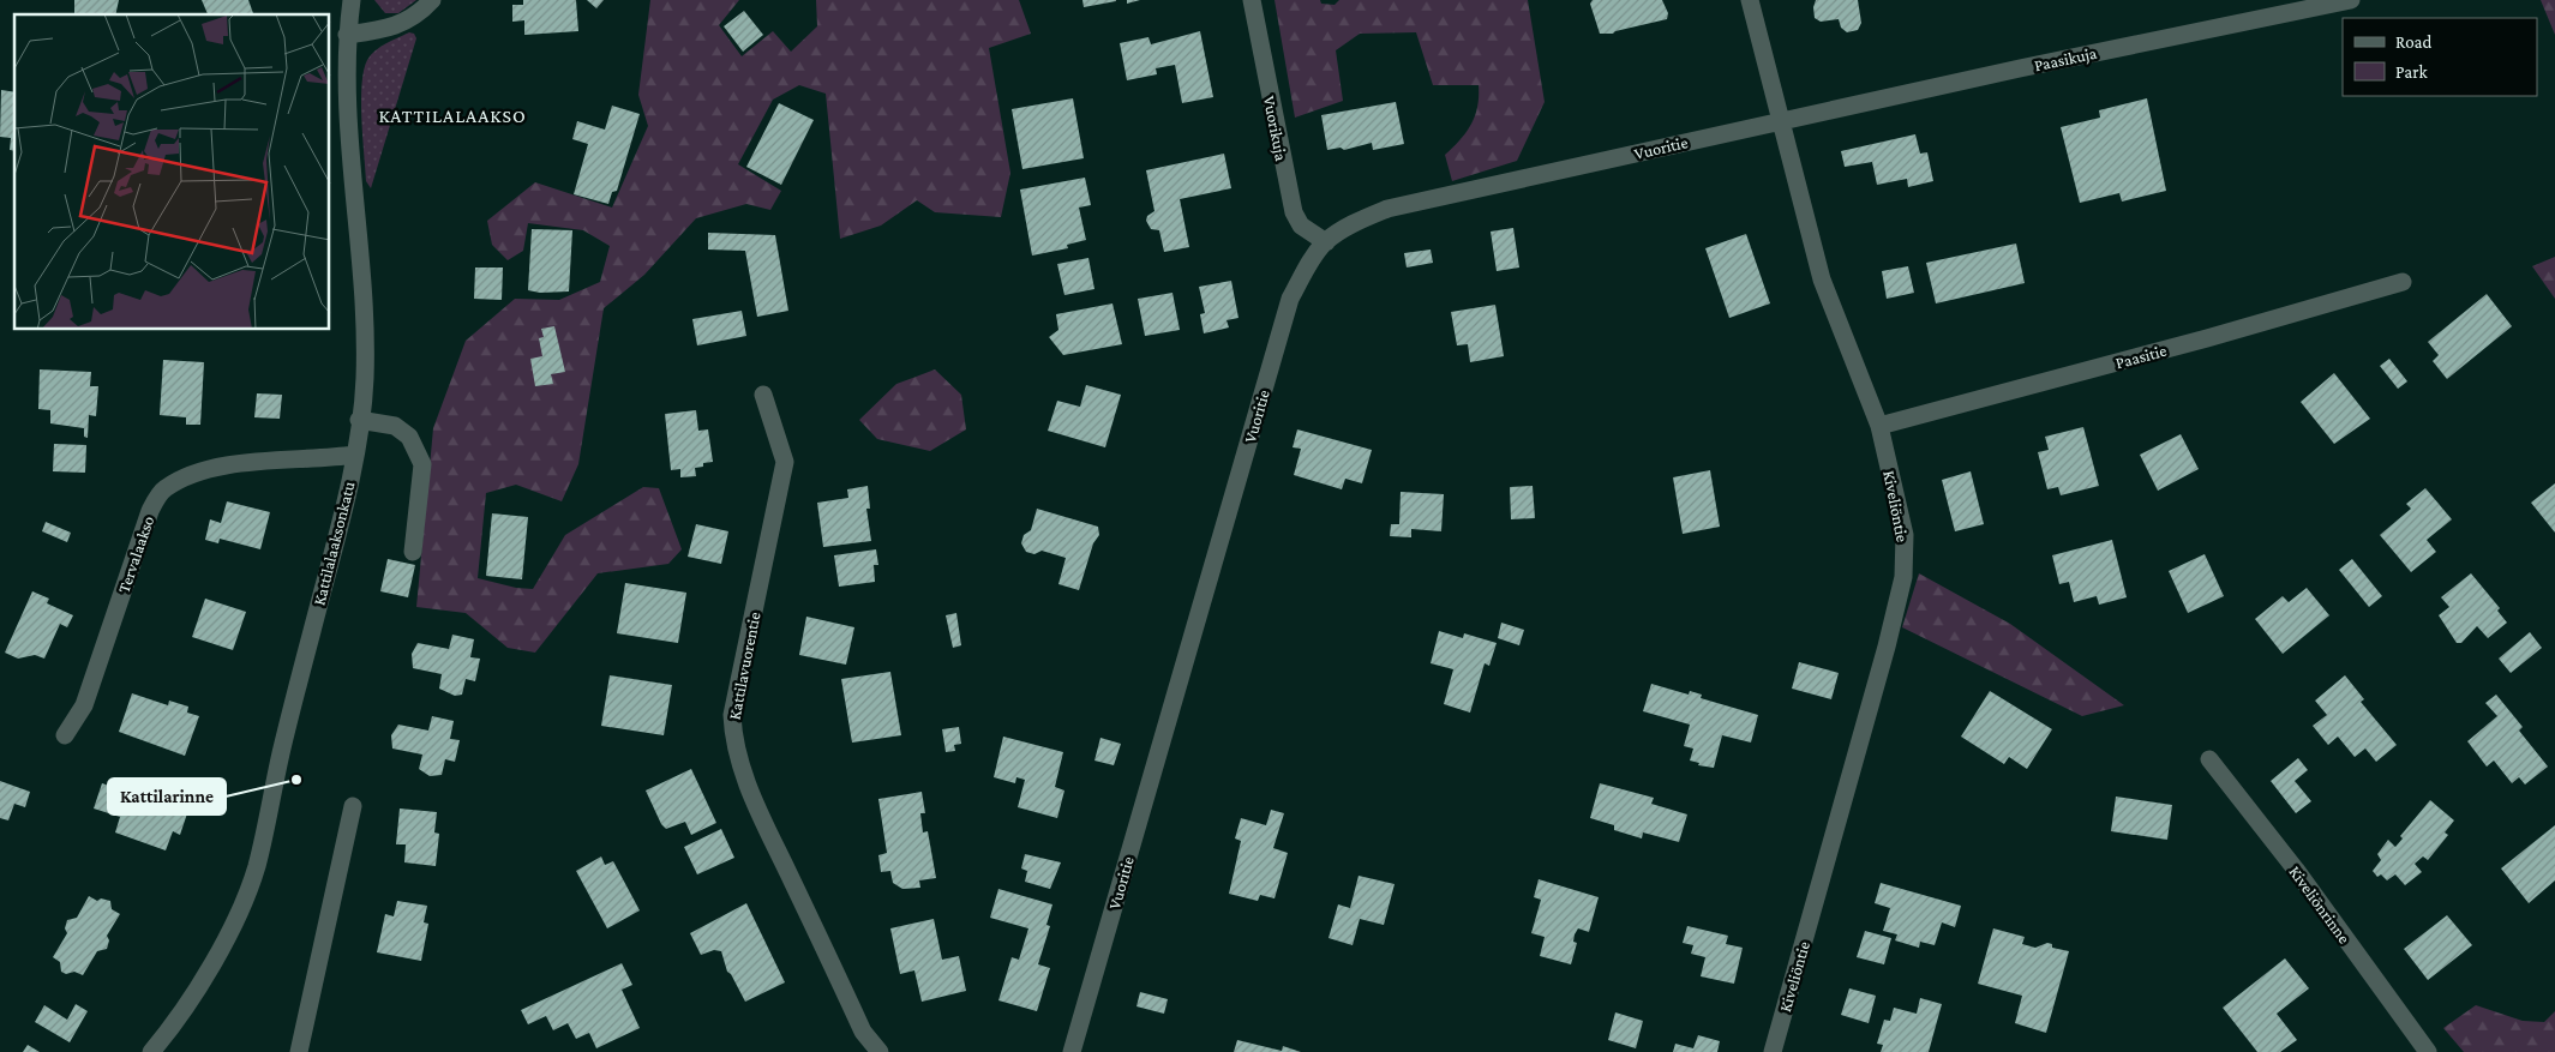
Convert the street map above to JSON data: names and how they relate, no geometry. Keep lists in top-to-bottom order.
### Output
{
  "streets": {
    "street": [
      "Paasikuja",
      "Vuorikuja",
      "Vuoritie",
      "Paasitie",
      "Kiveliöntie",
      "Kattilalaaksonkatu",
      "Tervalaakso",
      "Kattilavuorentie",
      "Kiveliönrinne"
    ]
  },
  "crossings": [
    ["Paasikuja", "Vuoritie"],
    ["Paasikuja", "Kiveliöntie"],
    ["Vuorikuja", "Vuoritie"],
    ["Vuoritie", "Kiveliöntie"],
    ["Paasitie", "Kiveliöntie"],
    ["Kattilalaaksonkatu", "Tervalaakso"]
  ],
  "districts": ["KATTILALAAKSO"],
  "places": ["Kattilarinne"],
  "legend": ["Road", "Park"]
}
